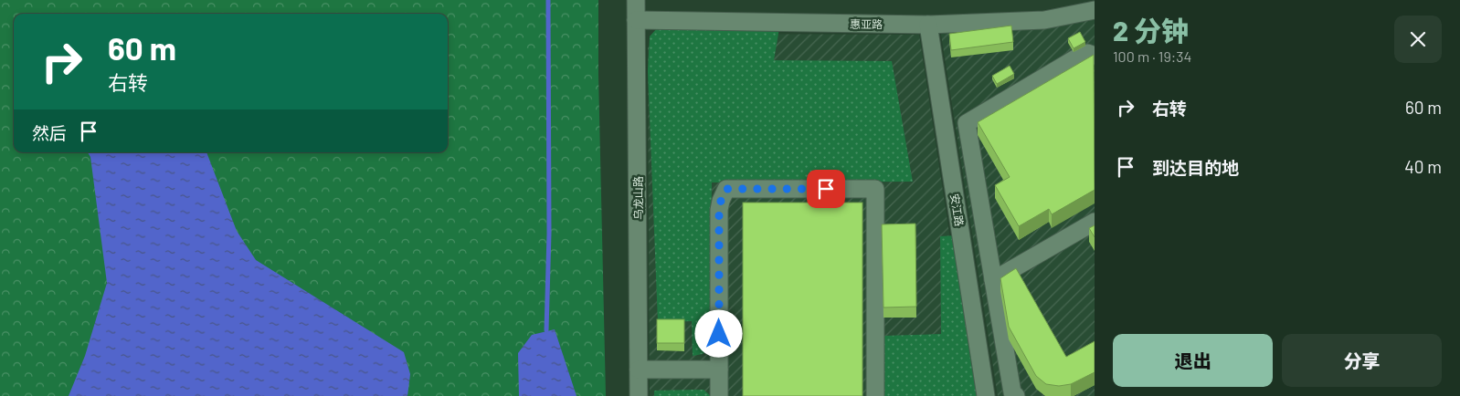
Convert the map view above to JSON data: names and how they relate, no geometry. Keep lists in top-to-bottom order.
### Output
{
  "streets": {
    "street": ["惠亚路", "乌龙山路", "安江路"]
  },
  "crossings": [
    ["惠亚路", "乌龙山路"],
    ["惠亚路", "安江路"]
  ],
  "page": {
    "heading": ["2 分钟", "100 m · 19:34"],
    "turn": ["60 m", "右转"],
    "list": [
      {
        "name": "右转",
        "value": "60 m"
      },
      {
        "name": "到达目的地",
        "value": "40 m"
      }
    ],
    "then": "然后",
    "buttons": ["退出", "分享"]
  }
}
